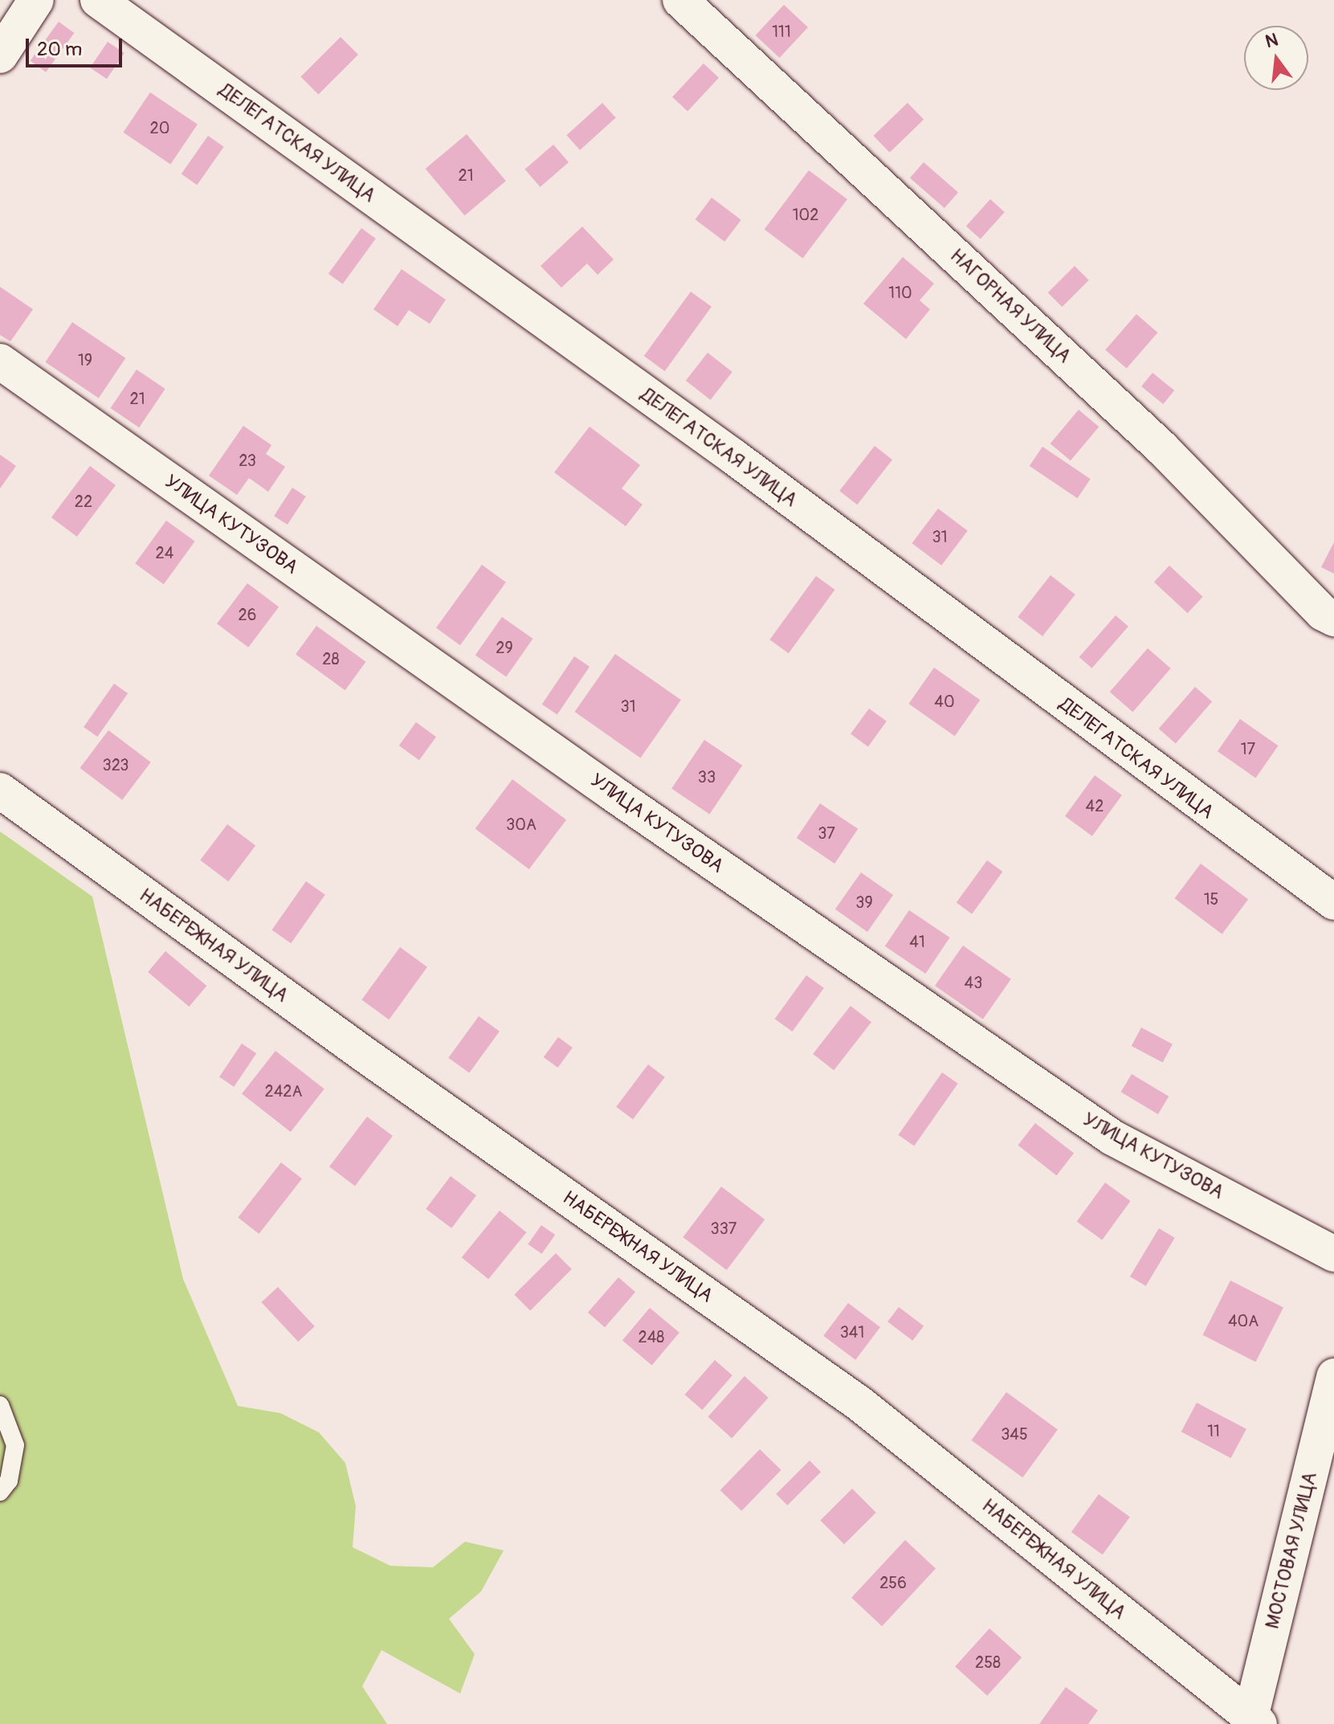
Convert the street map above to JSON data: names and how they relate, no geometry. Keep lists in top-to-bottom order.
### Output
{
  "streets": {
    "street": [
      "ДЕЛЕГАТСКАЯ УЛИЦА",
      "НАГОРНАЯ УЛИЦА",
      "УЛИЦА КУТУЗОВА",
      "НАБЕРЕЖНАЯ УЛИЦА",
      "МОСТОВАЯ УЛИЦА"
    ]
  },
  "crossings": [
    ["НАБЕРЕЖНАЯ УЛИЦА", "МОСТОВАЯ УЛИЦА"]
  ],
  "house_numbers": [
    "111",
    "20",
    "21",
    "102",
    "110",
    "19",
    "21",
    "23",
    "22",
    "31",
    "24",
    "26",
    "29",
    "28",
    "40",
    "31",
    "17",
    "323",
    "33",
    "42",
    "30А",
    "37",
    "15",
    "39",
    "41",
    "43",
    "242А",
    "337",
    "40А",
    "341",
    "248",
    "11",
    "345",
    "256",
    "258"
  ],
  "scale_bar": "20 m",
  "north": "top"
}
